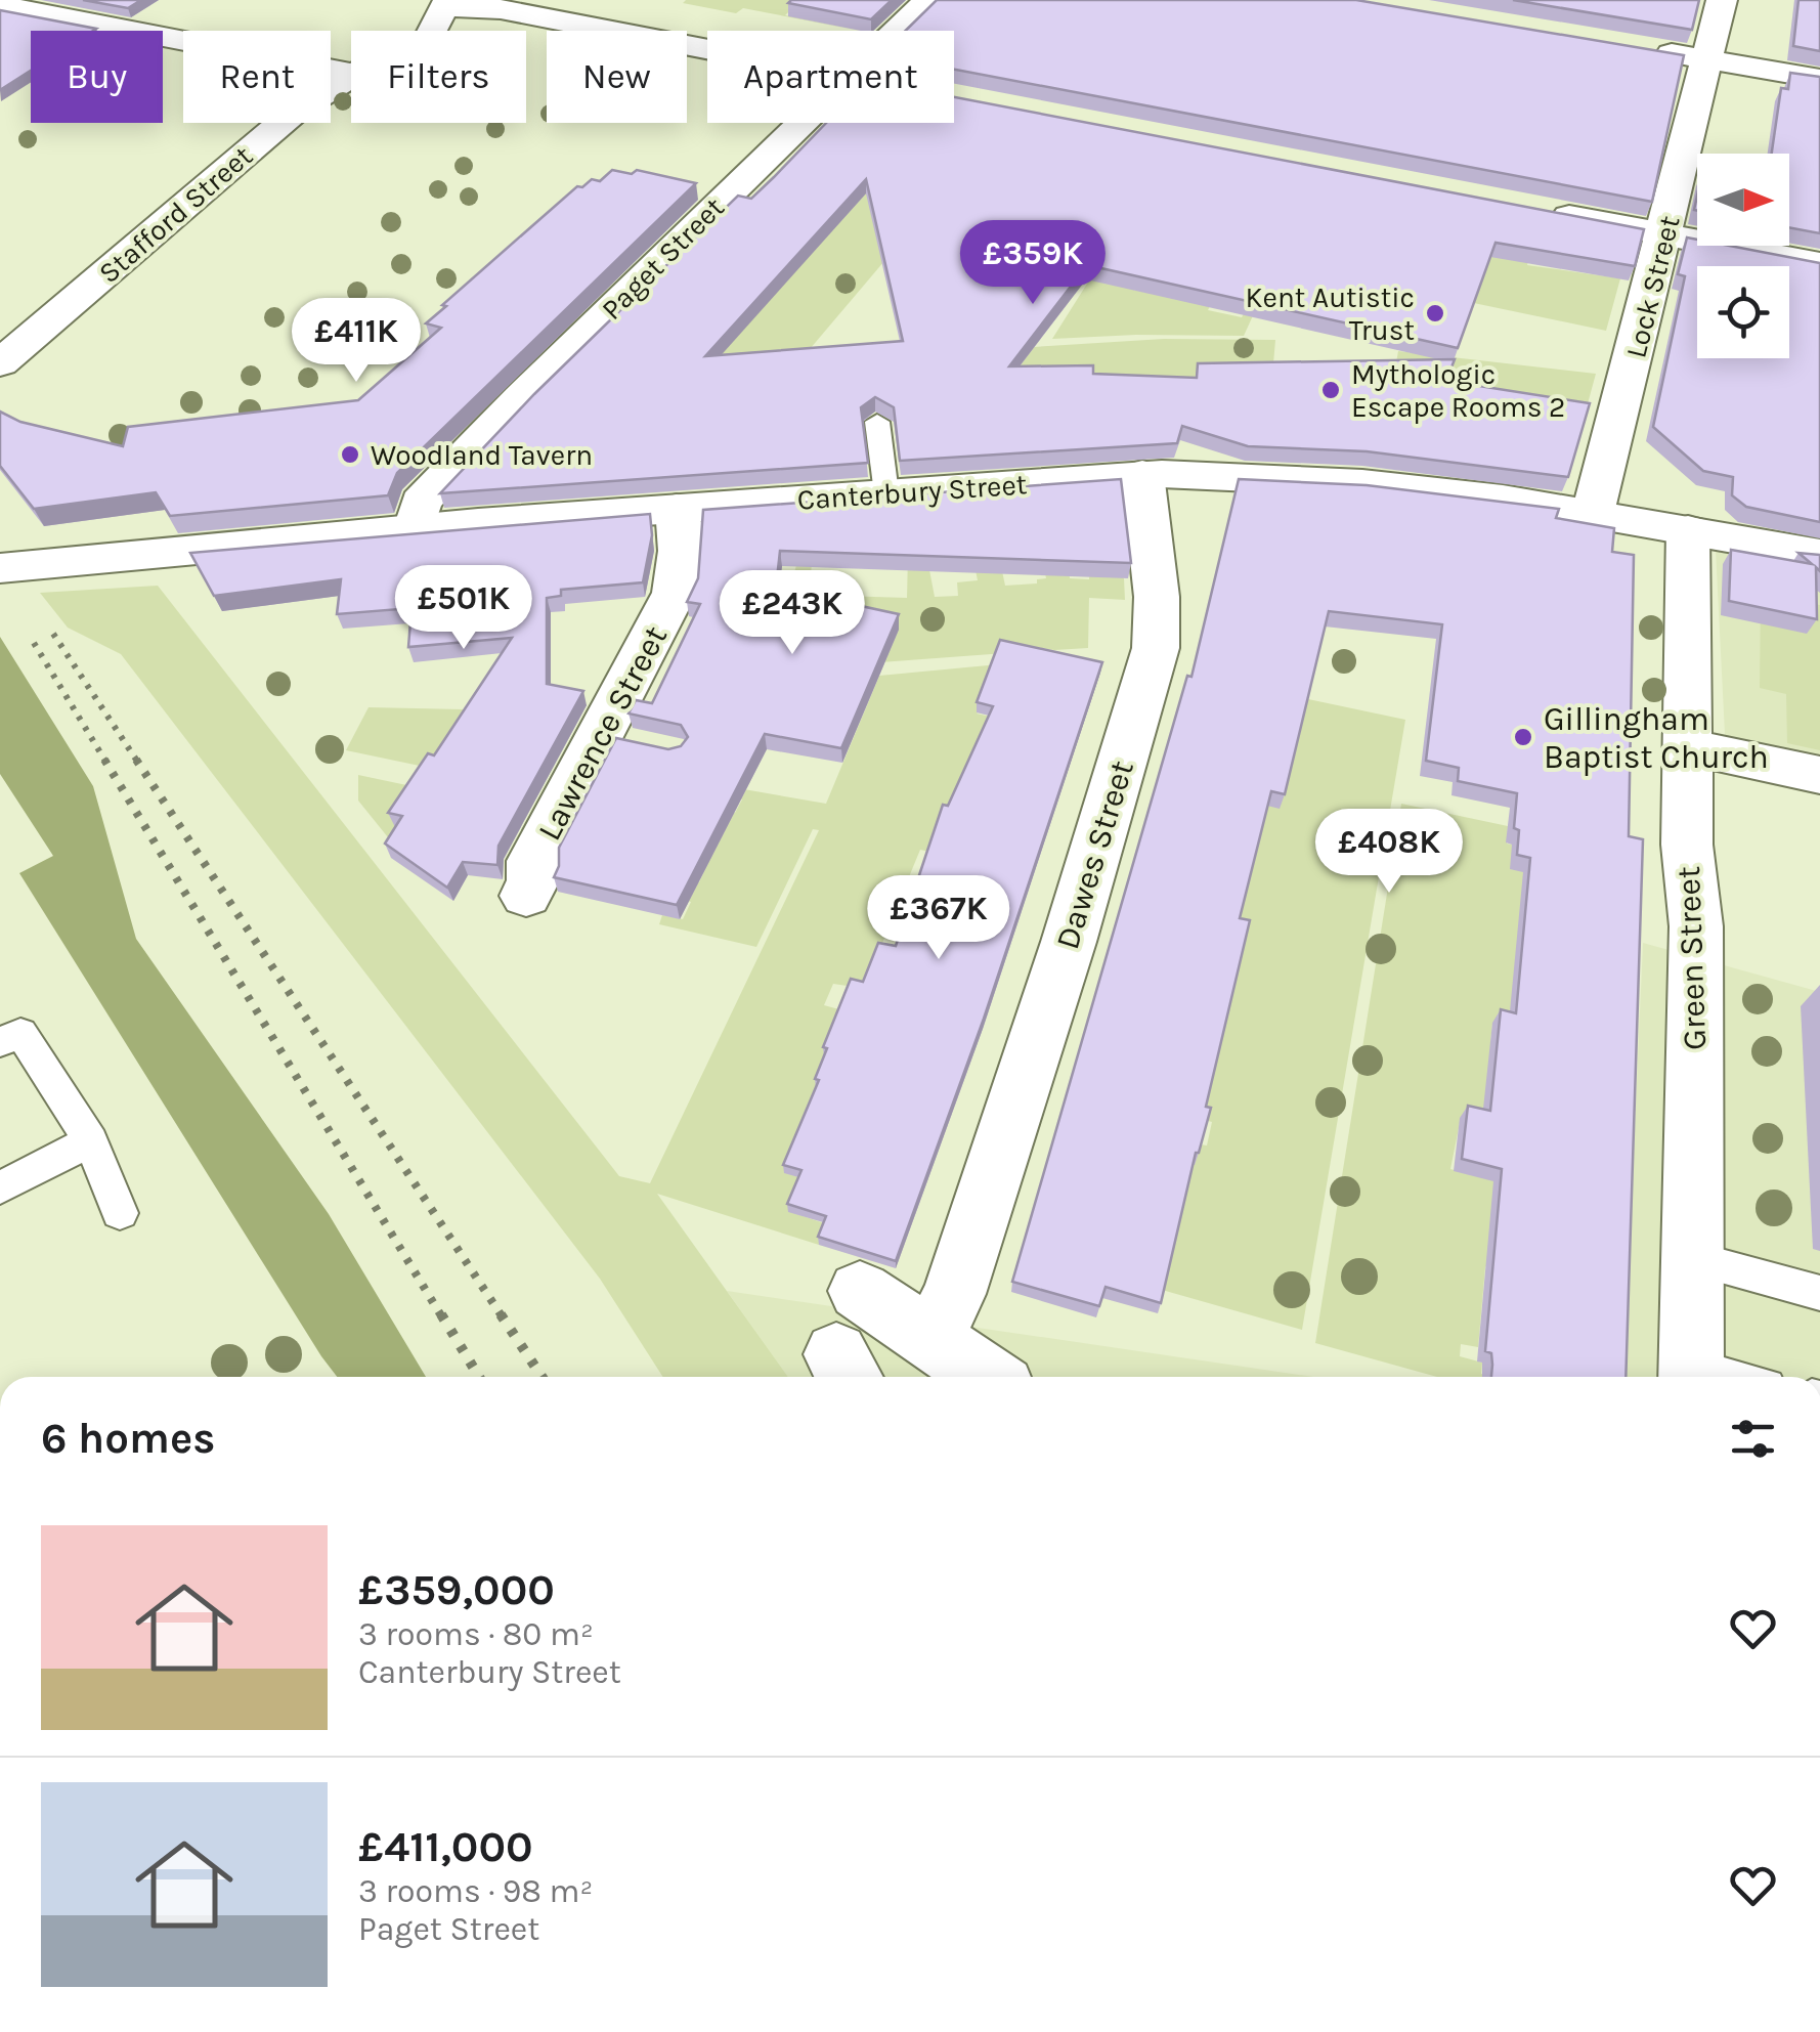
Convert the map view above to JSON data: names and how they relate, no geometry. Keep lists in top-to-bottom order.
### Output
{
  "streets": {
    "street": [
      "Stafford Street",
      "Paget Street",
      "Lock Street",
      "Canterbury Street",
      "Lawrence Street",
      "Dawes Street",
      "Green Street"
    ]
  },
  "crossings": [
    ["Paget Street", "Canterbury Street"],
    ["Lock Street", "Canterbury Street"],
    ["Canterbury Street", "Lawrence Street"],
    ["Canterbury Street", "Dawes Street"],
    ["Canterbury Street", "Green Street"]
  ],
  "places": [
    "Kent Autistic Trust",
    "Mythologic Escape Rooms 2",
    "Woodland Tavern",
    "Gillingham Baptist Church"
  ],
  "north": "right",
  "page": {
    "chip": [
      "Buy",
      "Rent",
      "Filters",
      "New",
      "Apartment"
    ],
    "price": [
      "£359K",
      "£411K",
      "£501K",
      "£243K",
      "£408K",
      "£367K"
    ],
    "heading": "6 homes",
    "list": [
      {
        "name": "£359,000",
        "note": "3 rooms · 80 m² · Canterbury Street"
      },
      {
        "name": "£411,000",
        "note": "3 rooms · 98 m² · Paget Street"
      }
    ]
  }
}
